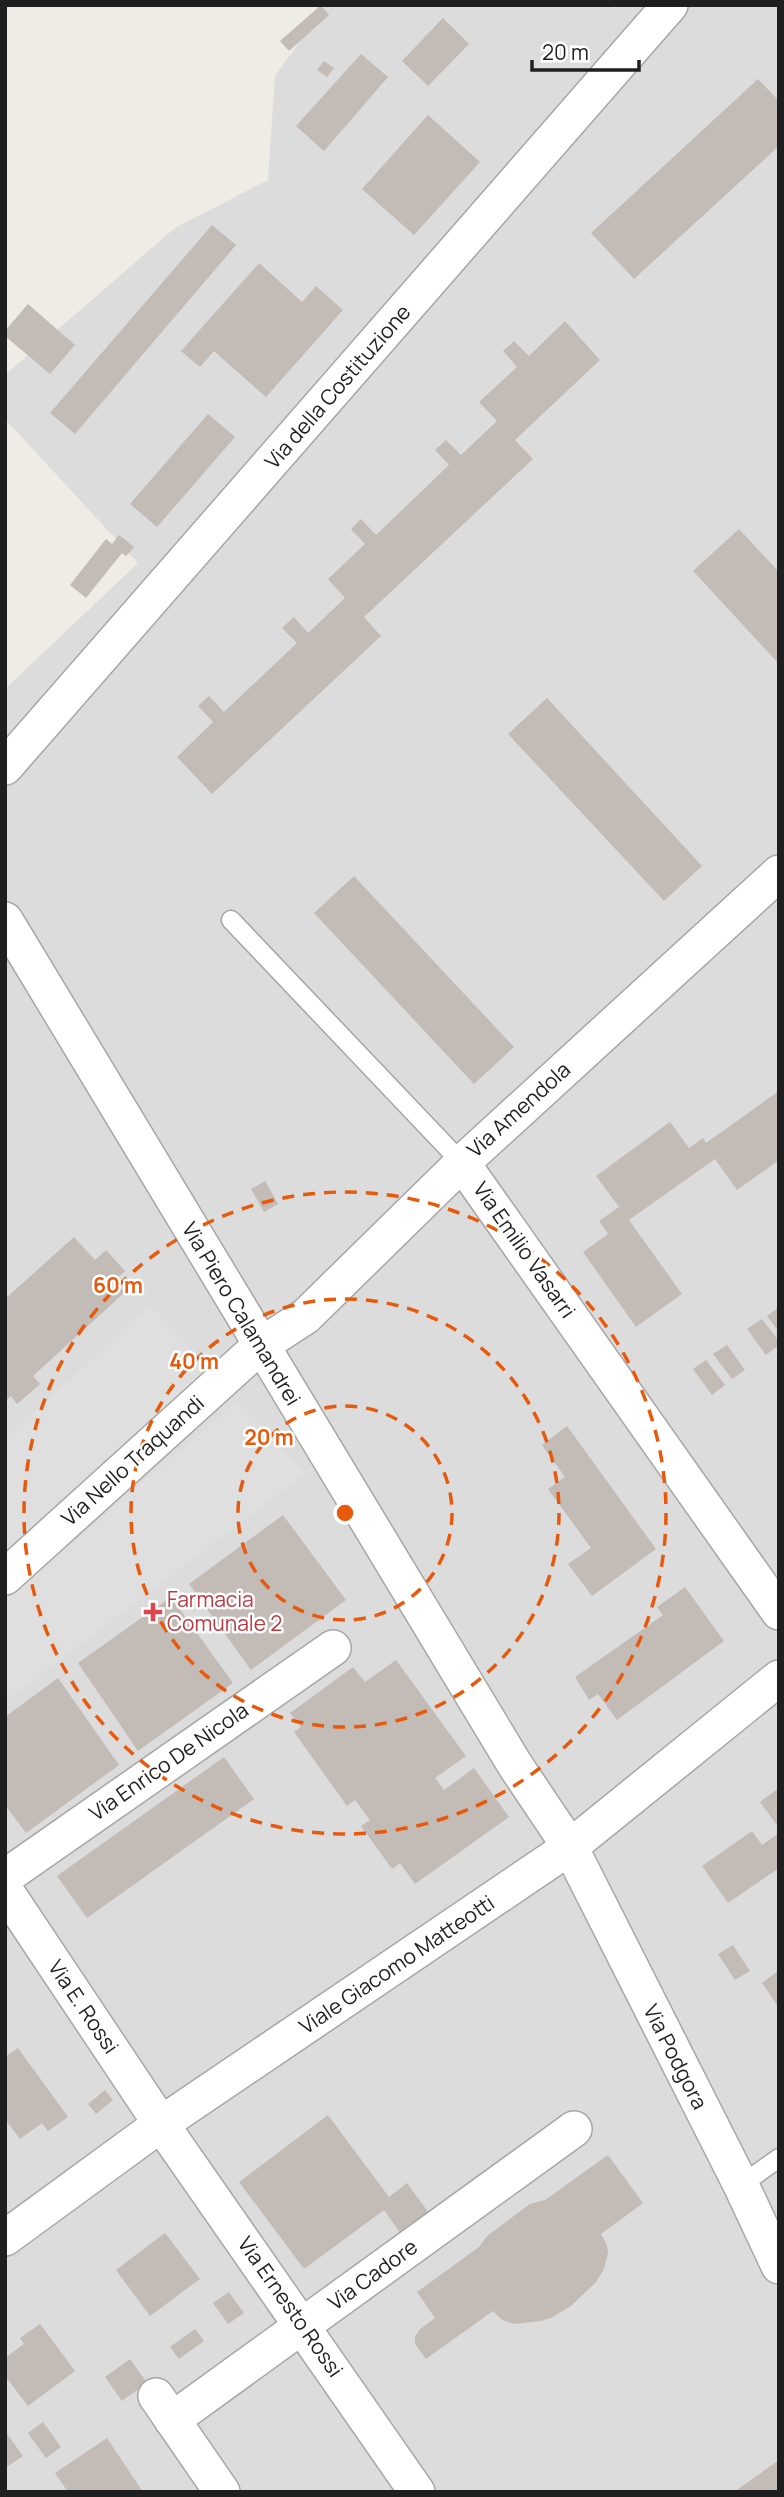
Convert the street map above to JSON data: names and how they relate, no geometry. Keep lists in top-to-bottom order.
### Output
{
  "streets": {
    "street": [
      "Via della Costituzione",
      "Via Amendola",
      "Via Emilio Vasarri",
      "Via Piero Calamandrei",
      "Via Nello Traquandi",
      "Via Enrico De Nicola",
      "Viale Giacomo Matteotti",
      "Via E. Rossi",
      "Via Podgora",
      "Via Cadore",
      "Via Ernesto Rossi"
    ]
  },
  "crossings": [
    ["Via Amendola", "Via Emilio Vasarri"],
    ["Via Amendola", "Via Piero Calamandrei"],
    ["Via Amendola", "Via Nello Traquandi"],
    ["Via Piero Calamandrei", "Via Nello Traquandi"],
    ["Via Piero Calamandrei", "Viale Giacomo Matteotti"],
    ["Via Piero Calamandrei", "Via Podgora"],
    ["Viale Giacomo Matteotti", "Via E. Rossi"],
    ["Viale Giacomo Matteotti", "Via Podgora"],
    ["Viale Giacomo Matteotti", "Via Ernesto Rossi"],
    ["Via E. Rossi", "Via Ernesto Rossi"],
    ["Via Cadore", "Via Ernesto Rossi"]
  ],
  "places": {
    "health": ["Farmacia Comunale 2"]
  },
  "scale_bar": "20 m",
  "rings": ["60 m", "40 m", "20 m"]
}
